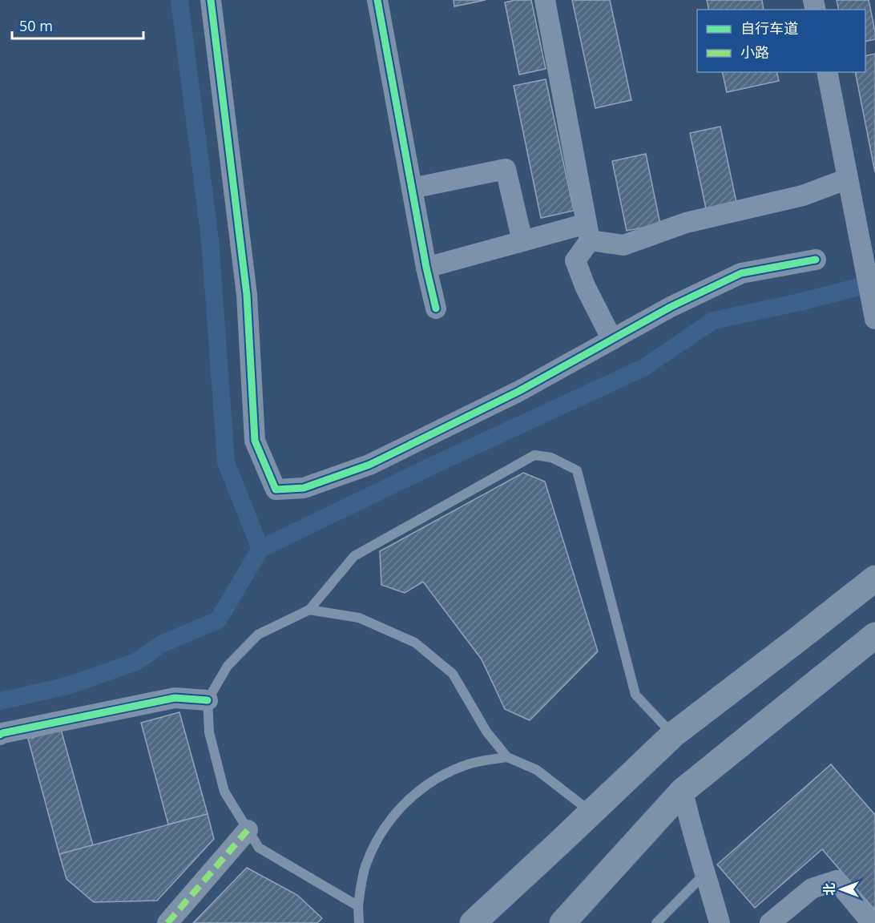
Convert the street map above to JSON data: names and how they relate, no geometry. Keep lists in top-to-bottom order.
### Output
{
  "legend": ["自行车道", "小路"],
  "scale_bar": "50 m",
  "north": "left"
}
